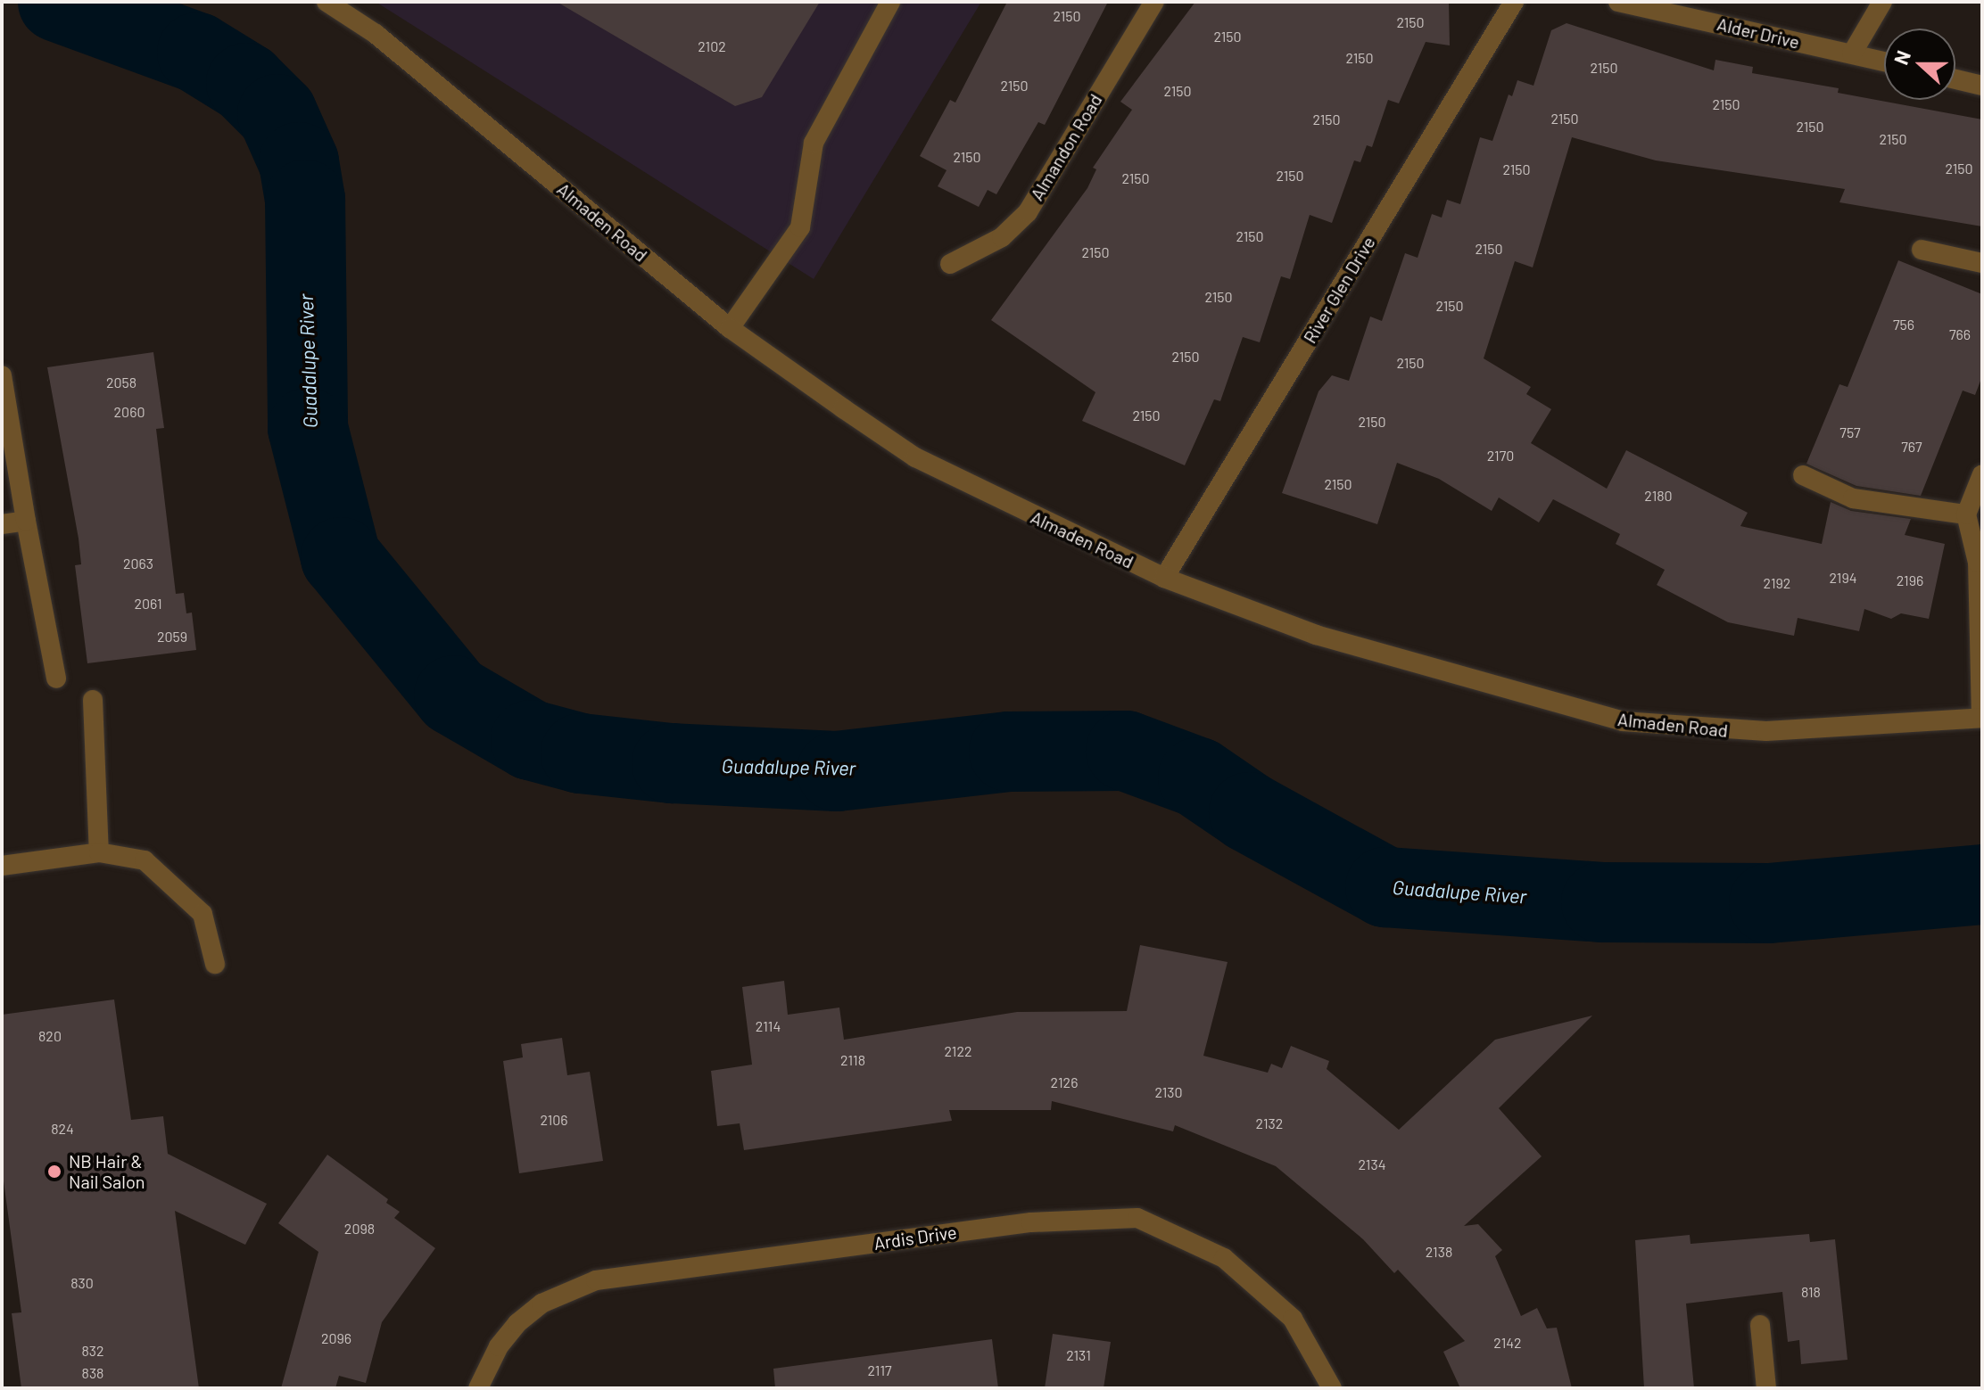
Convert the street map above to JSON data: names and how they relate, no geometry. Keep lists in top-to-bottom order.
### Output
{
  "streets": {
    "street": [
      "Alder Drive",
      "Almandon Road",
      "Almaden Road",
      "River Glen Drive",
      "Ardis Drive"
    ]
  },
  "crossings": [
    ["Almaden Road", "River Glen Drive"]
  ],
  "water": ["Guadalupe River"],
  "places": ["NB Hair & Nail Salon"],
  "house_numbers": [
    "2150",
    "2150",
    "2150",
    "2102",
    "2150",
    "2150",
    "2150",
    "2150",
    "2150",
    "2150",
    "2150",
    "2150",
    "2150",
    "2150",
    "2150",
    "2150",
    "2150",
    "2150",
    "2150",
    "2150",
    "2150",
    "2150",
    "2150",
    "756",
    "766",
    "2150",
    "2150",
    "2058",
    "2060",
    "2150",
    "2150",
    "757",
    "767",
    "2170",
    "2150",
    "2180",
    "2063",
    "2194",
    "2196",
    "2192",
    "2061",
    "2059",
    "2114",
    "820",
    "2122",
    "2118",
    "2126",
    "2130",
    "2106",
    "2132",
    "824",
    "2134",
    "2098",
    "2138",
    "830",
    "818",
    "2096",
    "2142",
    "832",
    "2131",
    "2117",
    "838"
  ],
  "north": "left"
}
